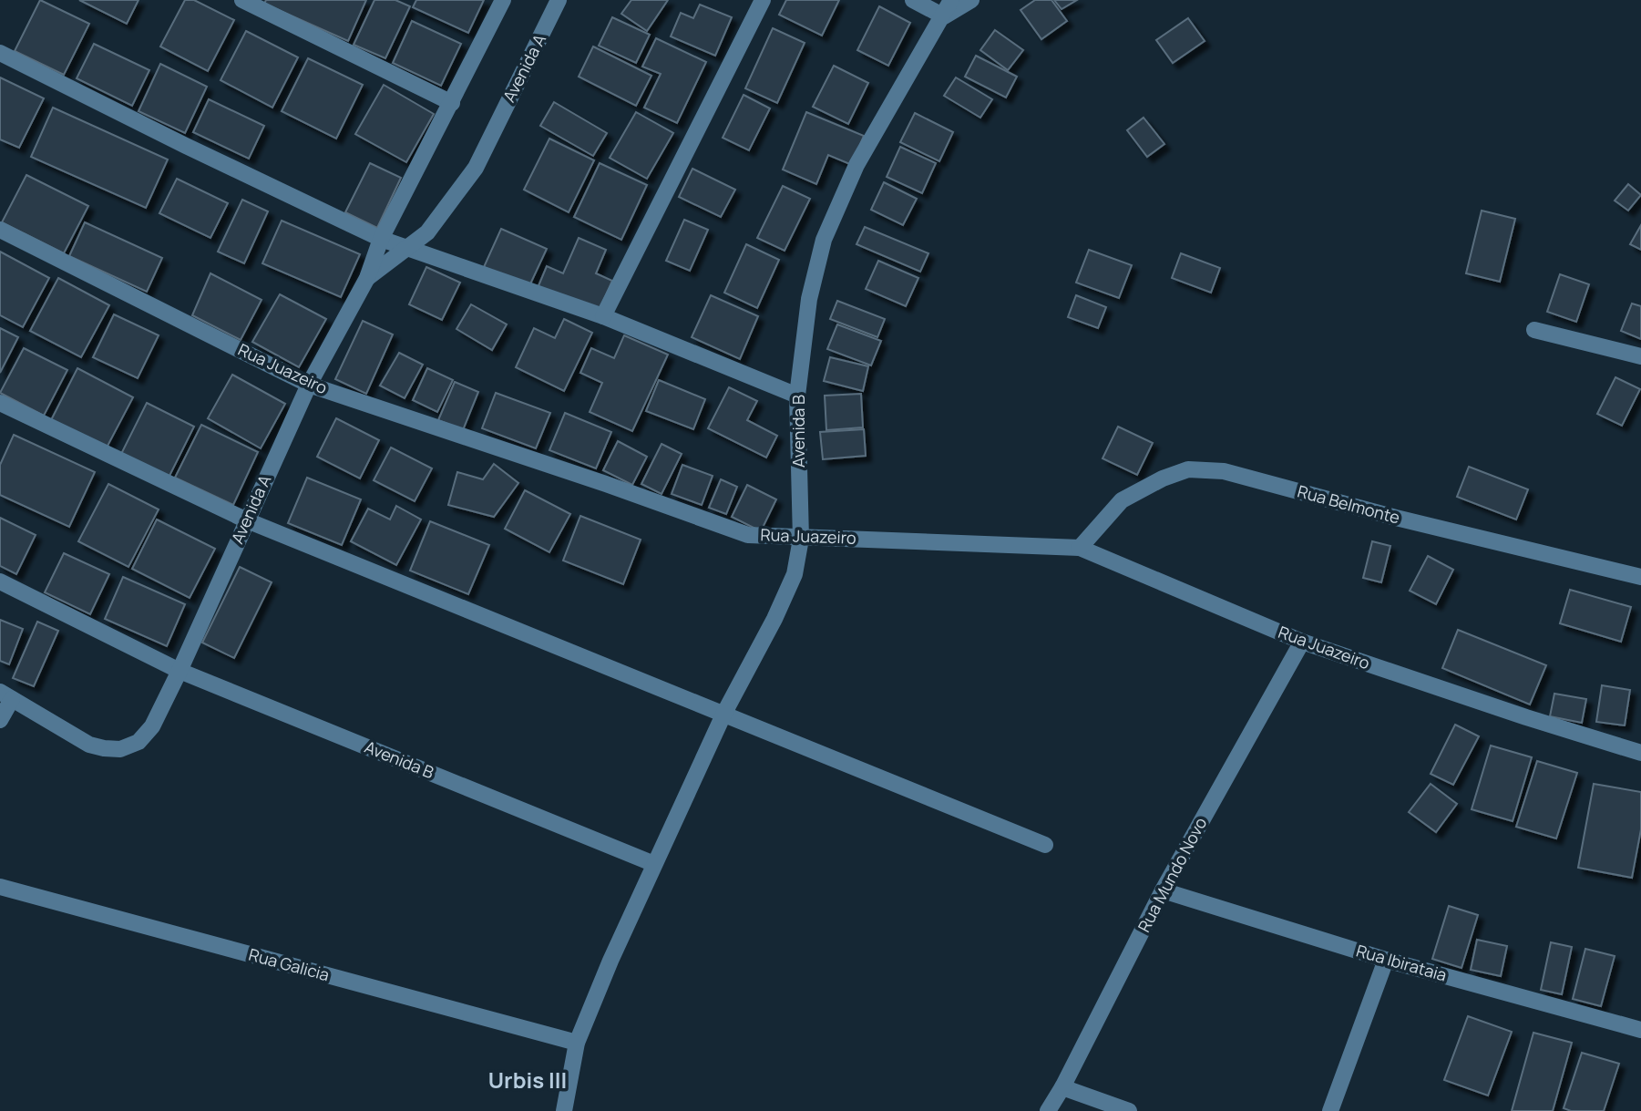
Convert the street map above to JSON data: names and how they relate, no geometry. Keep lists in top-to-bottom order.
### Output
{
  "streets": {
    "street": [
      "Avenida A",
      "Rua Juazeiro",
      "Avenida B",
      "Rua Belmonte",
      "Rua Mundo Novo",
      "Rua Ibirataia",
      "Rua Galicia"
    ]
  },
  "crossings": [
    ["Avenida A", "Rua Juazeiro"],
    ["Avenida A", "Avenida B"],
    ["Rua Juazeiro", "Avenida B"],
    ["Rua Juazeiro", "Rua Belmonte"],
    ["Rua Juazeiro", "Rua Mundo Novo"],
    ["Avenida B", "Rua Galicia"],
    ["Rua Mundo Novo", "Rua Ibirataia"]
  ],
  "districts": ["Urbis III"]
}
